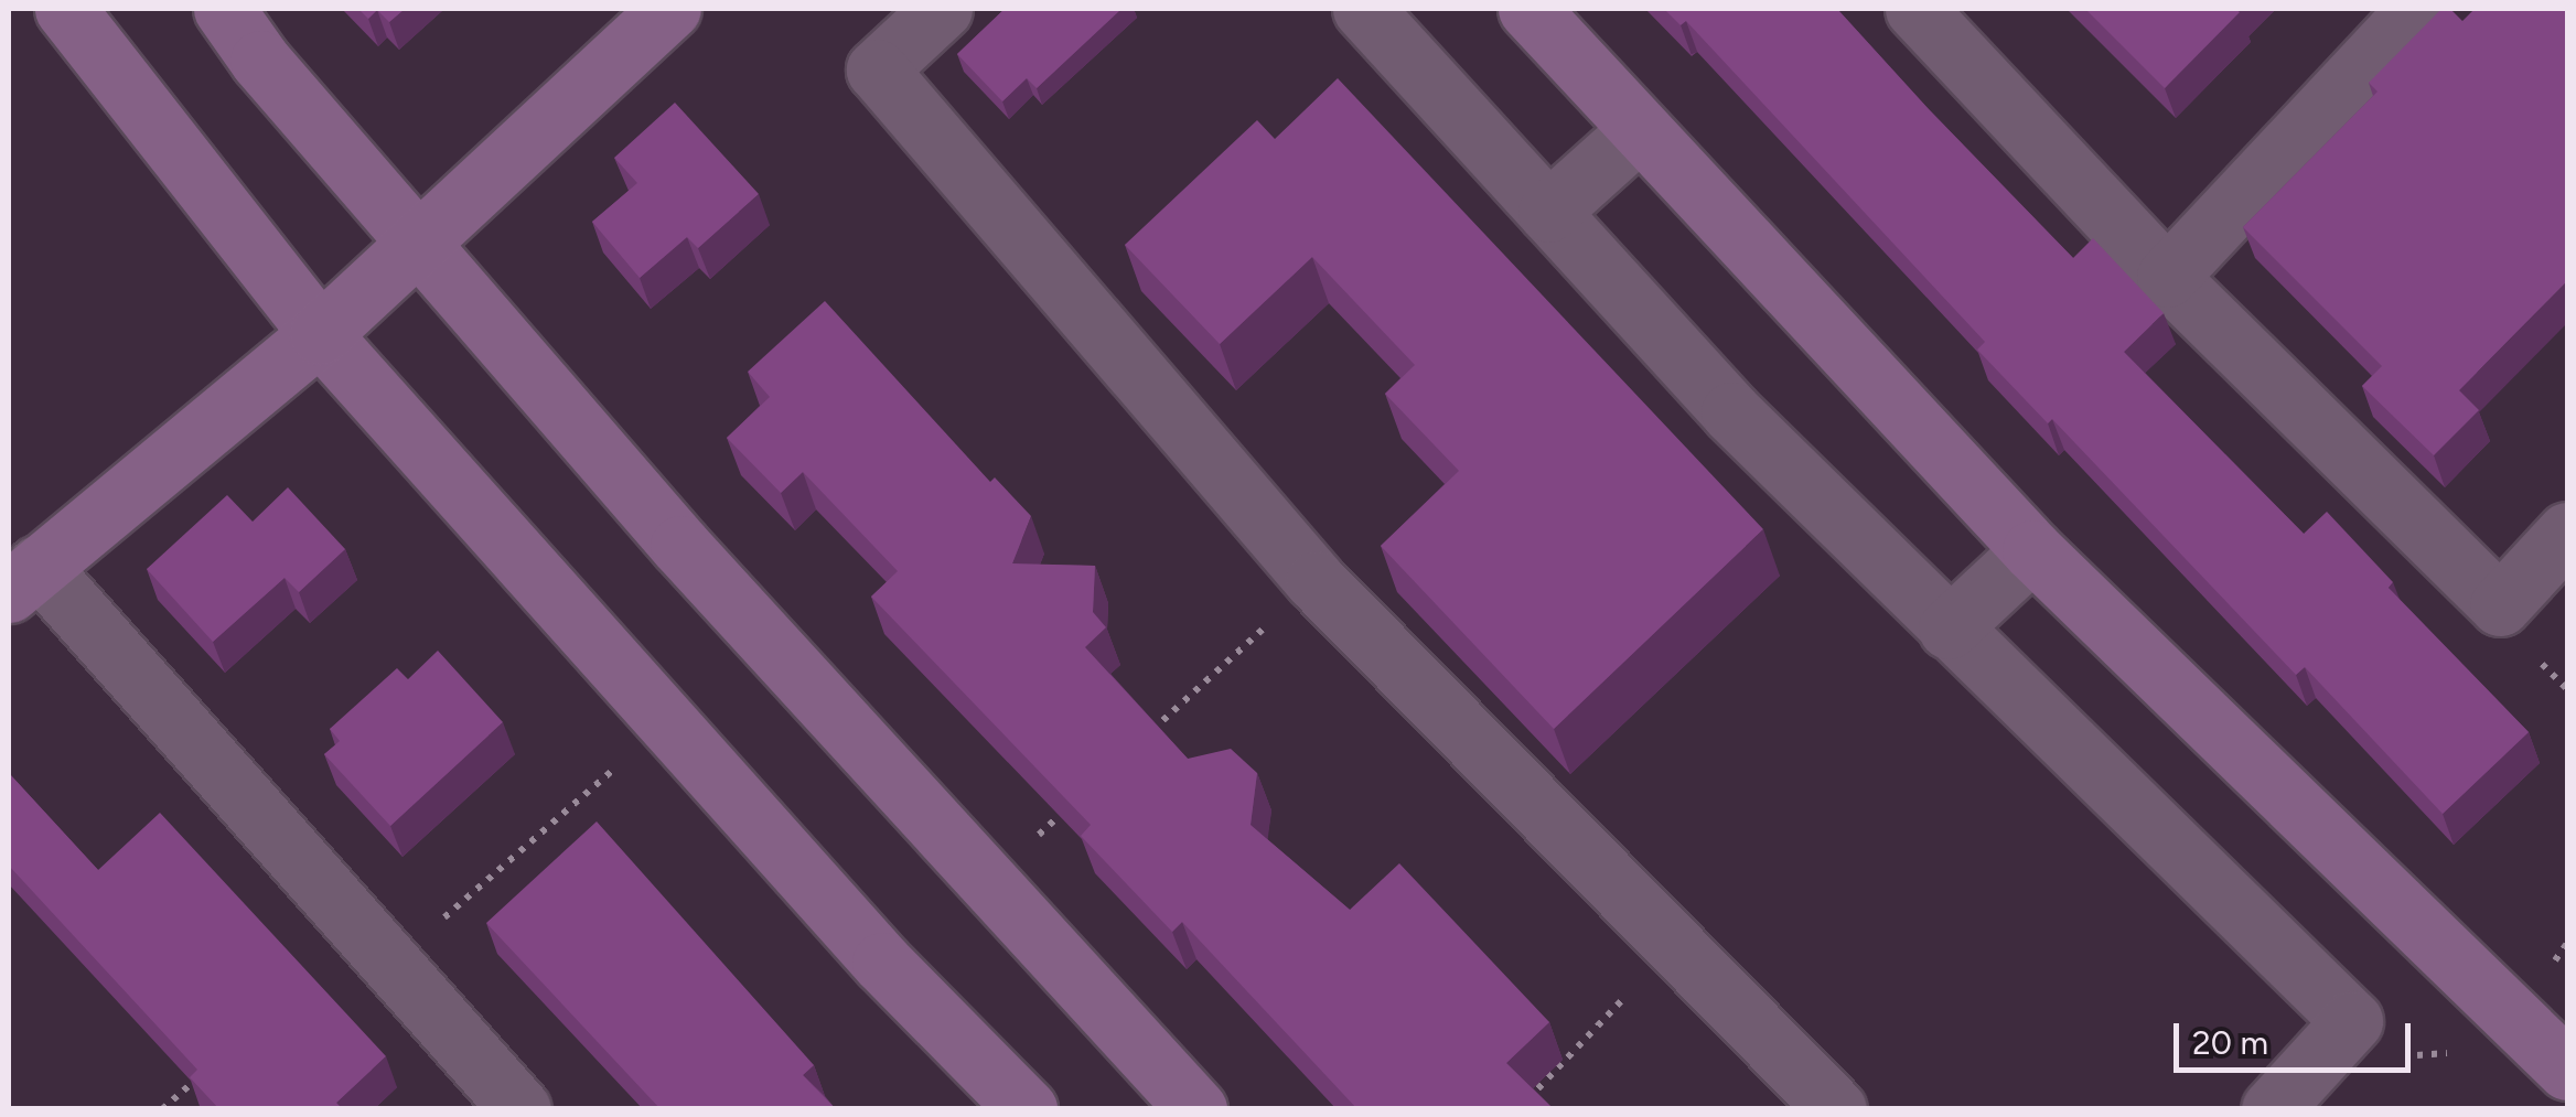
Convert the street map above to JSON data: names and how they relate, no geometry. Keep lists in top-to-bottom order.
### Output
{
  "scale_bar": "20 m"
}
